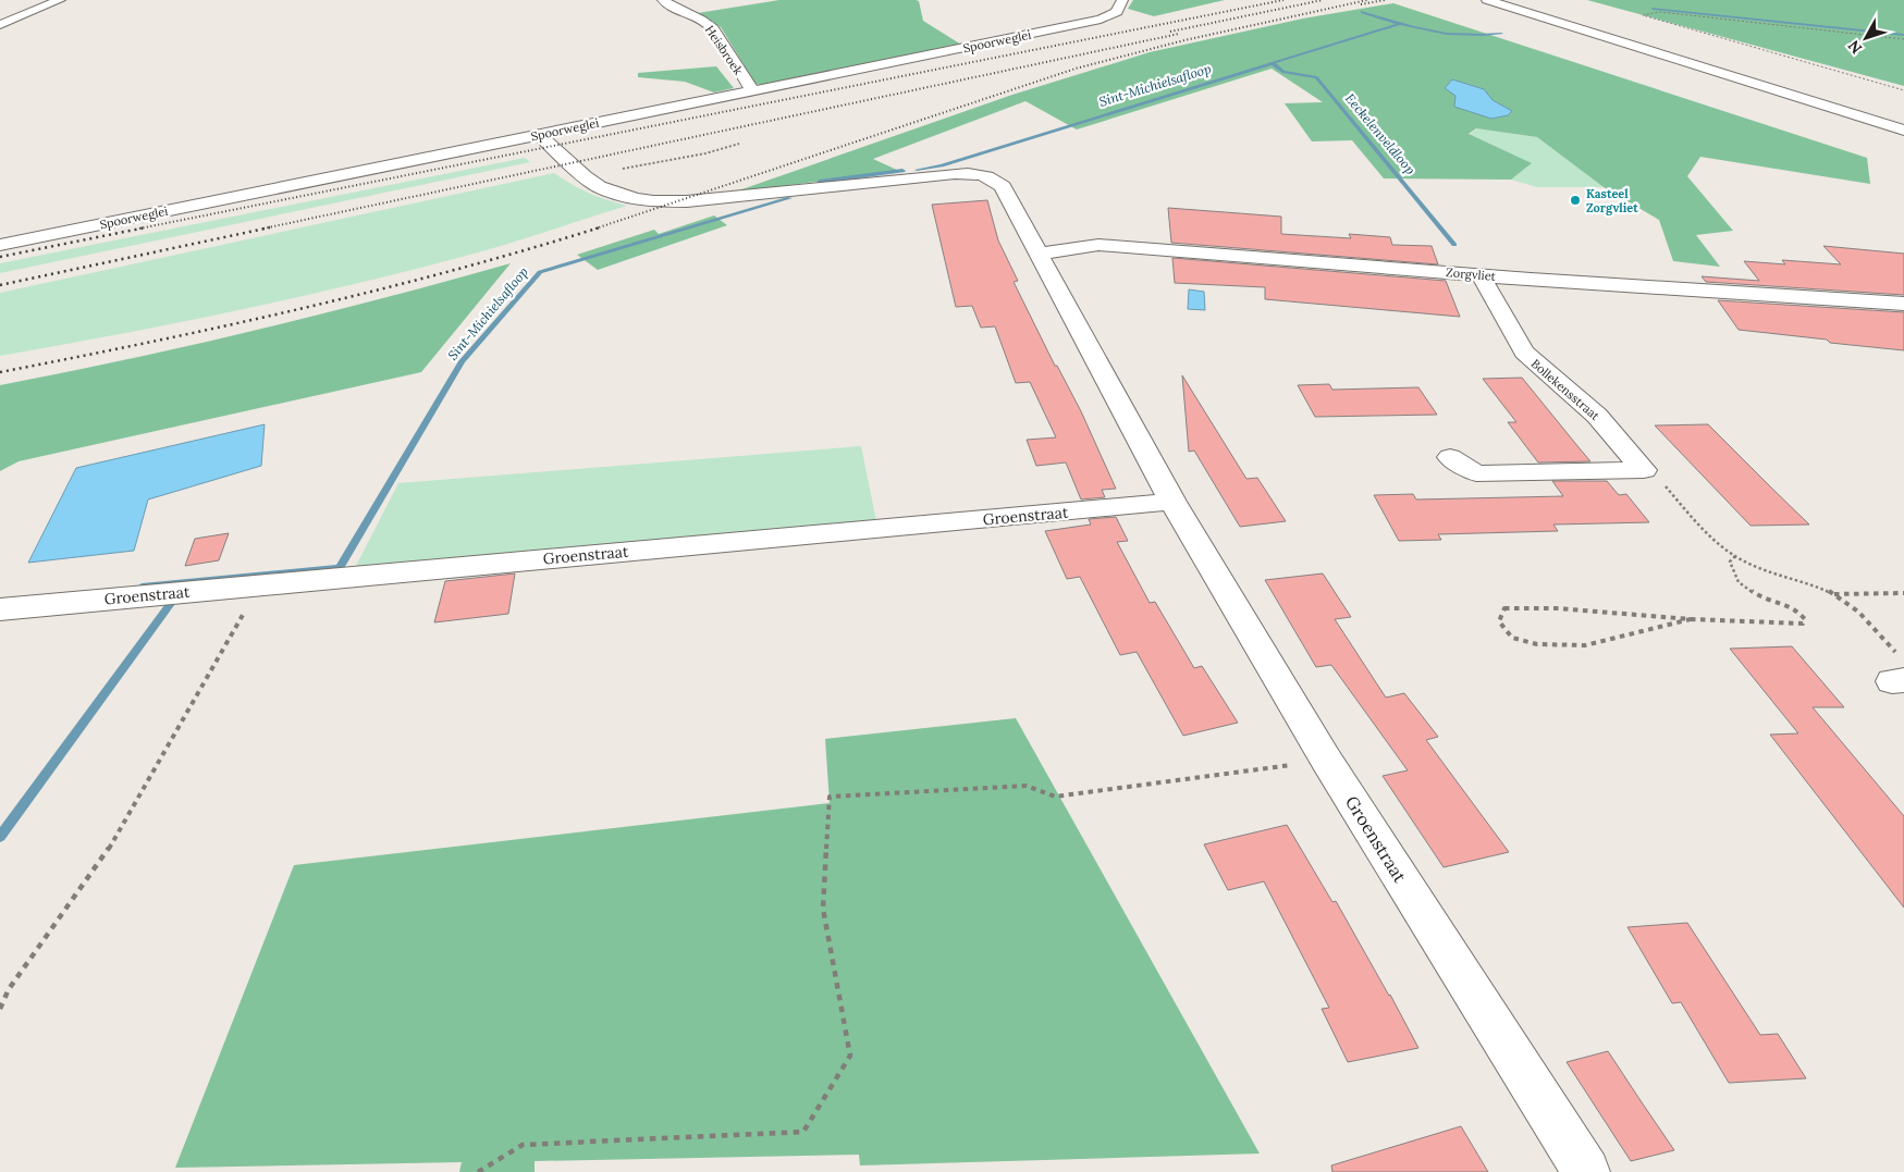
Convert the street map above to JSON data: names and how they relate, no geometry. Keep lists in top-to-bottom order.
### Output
{
  "streets": {
    "main road": [
      "Spoorweglei",
      "Heisbroek",
      "Zorgvliet",
      "Bollekensstraat",
      "Groenstraat"
    ]
  },
  "crossings": [
    ["Spoorweglei", "Heisbroek"],
    ["Spoorweglei", "Groenstraat"],
    ["Zorgvliet", "Bollekensstraat"],
    ["Zorgvliet", "Groenstraat"]
  ],
  "water": ["Sint-Michielsafloop", "Eeckelenveldloop"],
  "places": ["Kasteel Zorgvliet"],
  "north": "bottom left"
}
